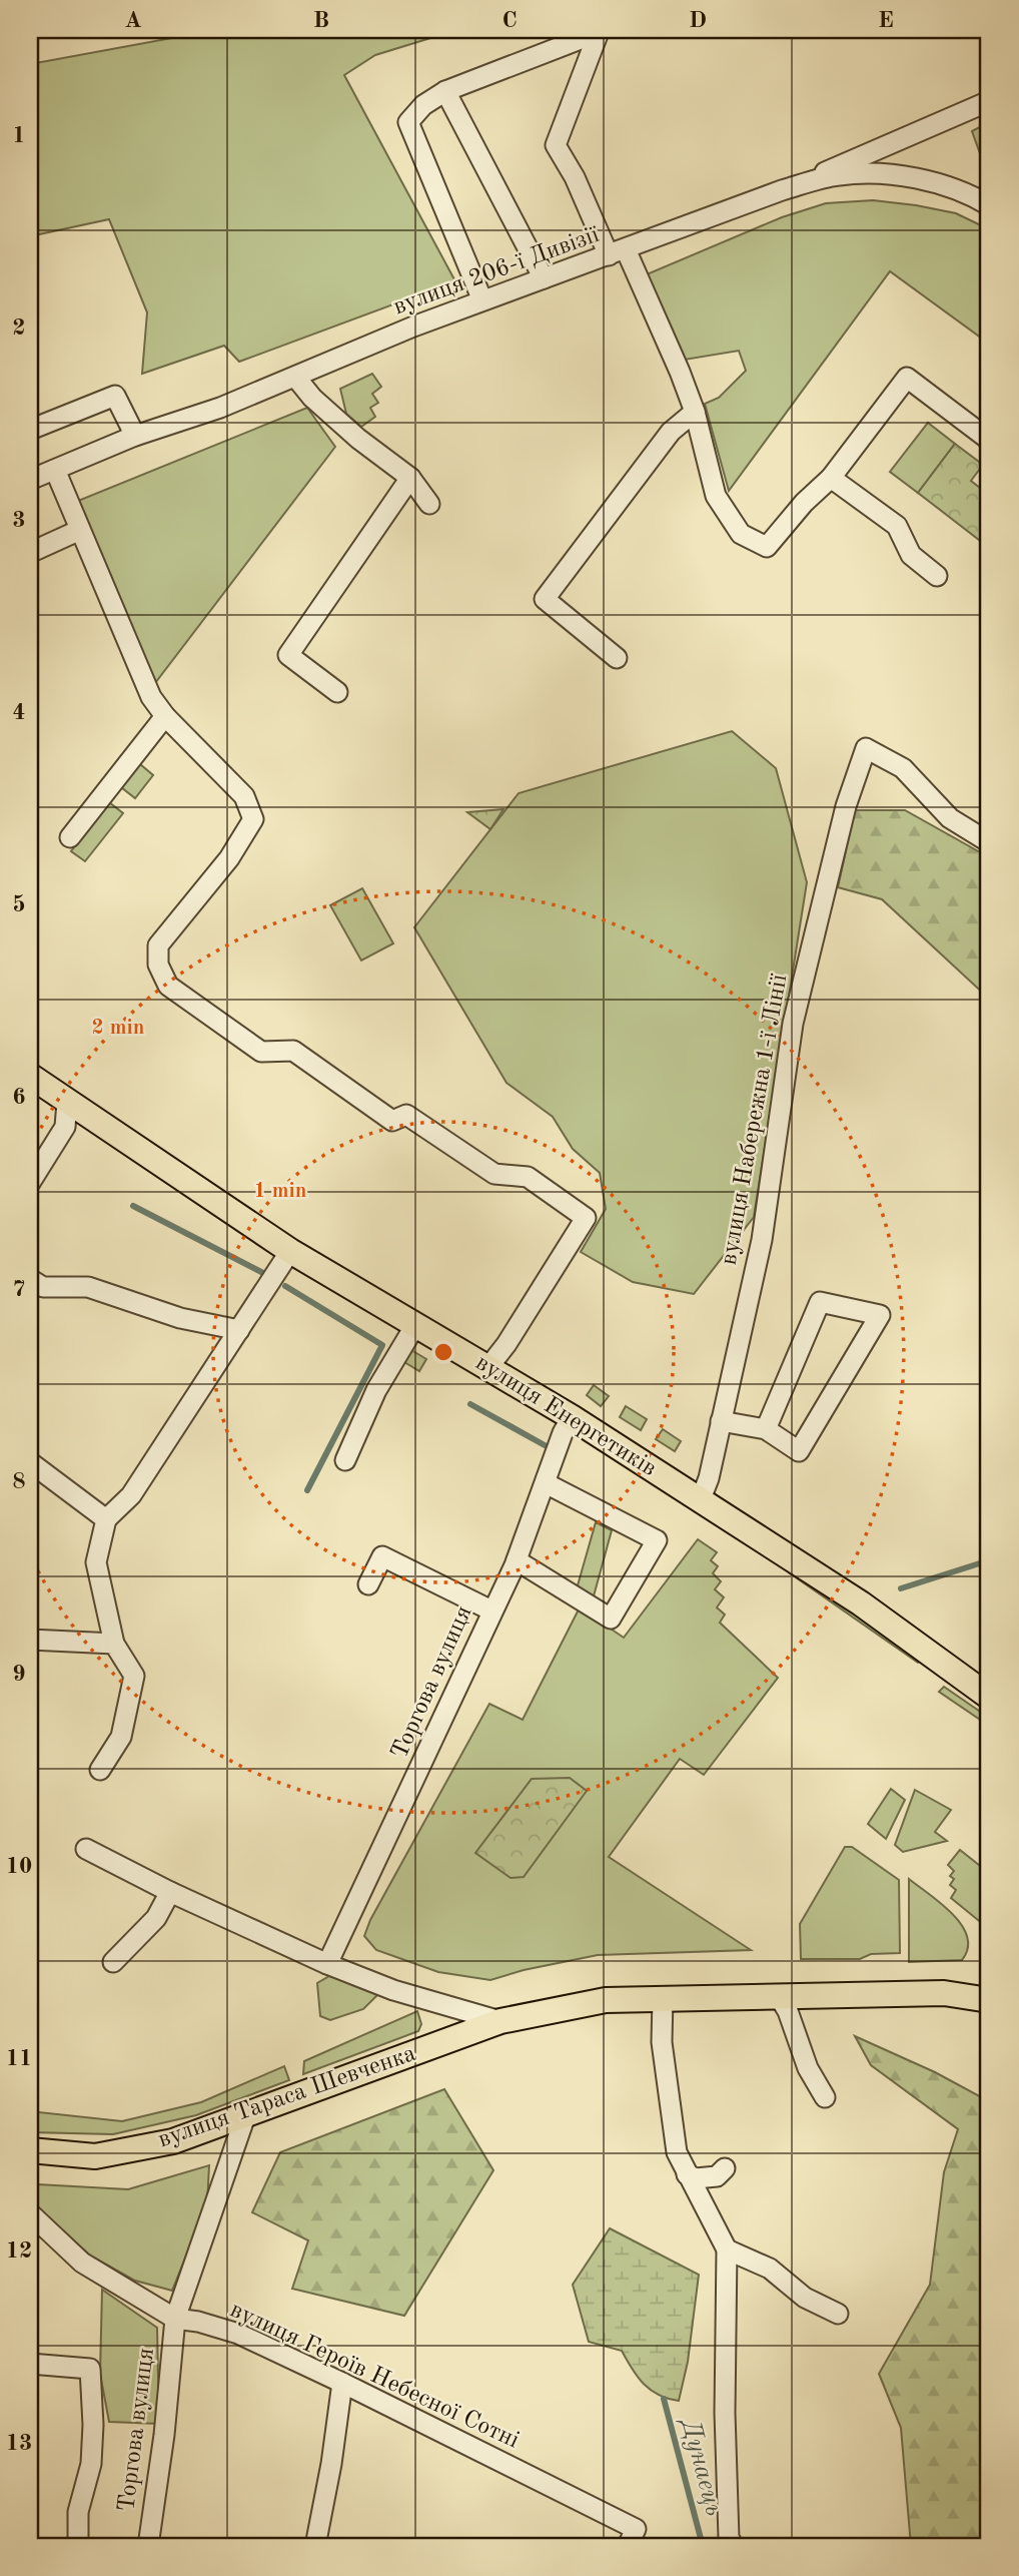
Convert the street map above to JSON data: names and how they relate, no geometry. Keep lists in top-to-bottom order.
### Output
{
  "streets": {
    "main road": ["вулиця Енергетиків", "вулиця Тараса Шевченка"],
    "street": [
      "вулиця 206-ї Дивізії",
      "вулиця Набережна 1-ї Лінії",
      "Торгова вулиця",
      "вулиця Героїв Небесної Сотні"
    ]
  },
  "crossings": [
    ["вулиця Набережна 1-ї Лінії", "вулиця Енергетиків"],
    ["вулиця Енергетиків", "Торгова вулиця"],
    ["Торгова вулиця", "вулиця Тараса Шевченка"],
    ["Торгова вулиця", "вулиця Героїв Небесної Сотні"]
  ],
  "water": ["Дунаець"],
  "grid": {
    "columns": [
      "A",
      "B",
      "C",
      "D",
      "E"
    ],
    "rows": [
      "1",
      "2",
      "3",
      "4",
      "5",
      "6",
      "7",
      "8",
      "9",
      "10",
      "11",
      "12",
      "13"
    ]
  },
  "rings": ["2 min", "1 min"]
}
